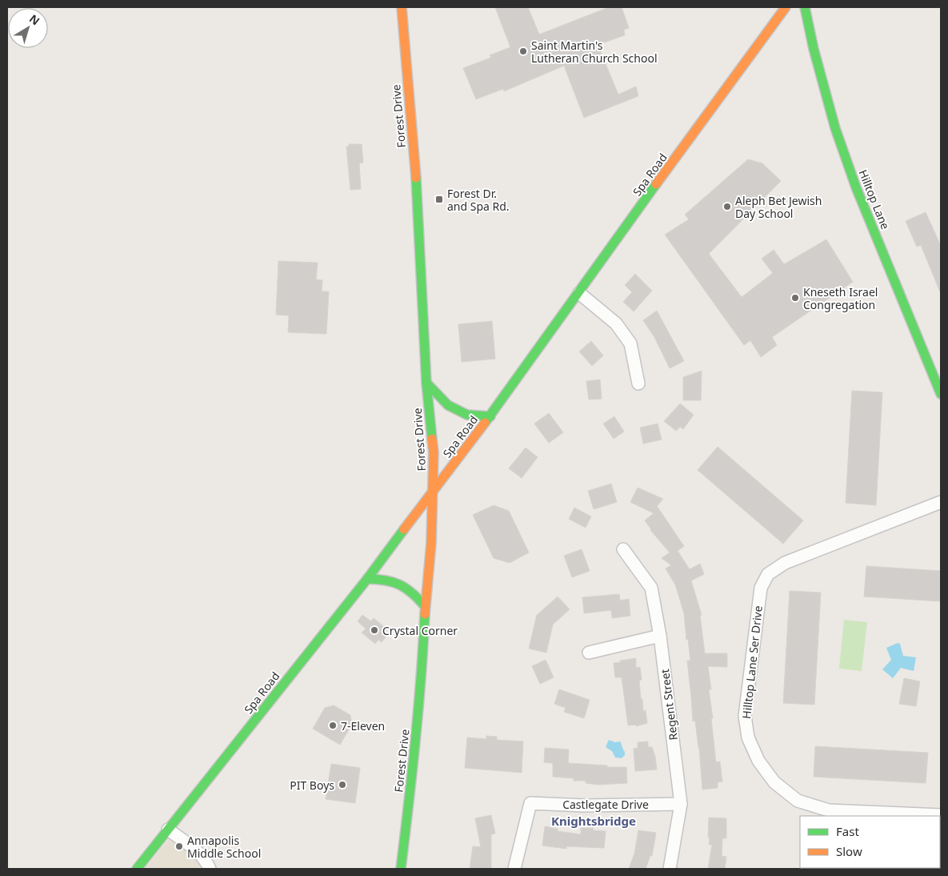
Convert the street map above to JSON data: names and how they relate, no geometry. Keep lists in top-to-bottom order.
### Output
{
  "streets": {
    "main road": ["Forest Drive", "Spa Road", "Hilltop Lane"],
    "street": ["Hilltop Lane Ser Drive", "Regent Street", "Castlegate Drive"]
  },
  "crossings": [
    ["Forest Drive", "Spa Road"],
    ["Regent Street", "Castlegate Drive"]
  ],
  "districts": ["Knightsbridge"],
  "places": {
    "other": [
      "Saint Martin's Lutheran Church School",
      "Aleph Bet Jewish Day School",
      "Kneseth Israel Congregation",
      "Crystal Corner",
      "7-Eleven",
      "PIT Boys",
      "Annapolis Middle School"
    ],
    "transit": ["Forest Dr. and Spa Rd."]
  },
  "legend": ["Fast", "Slow"],
  "north": "top right"
}
